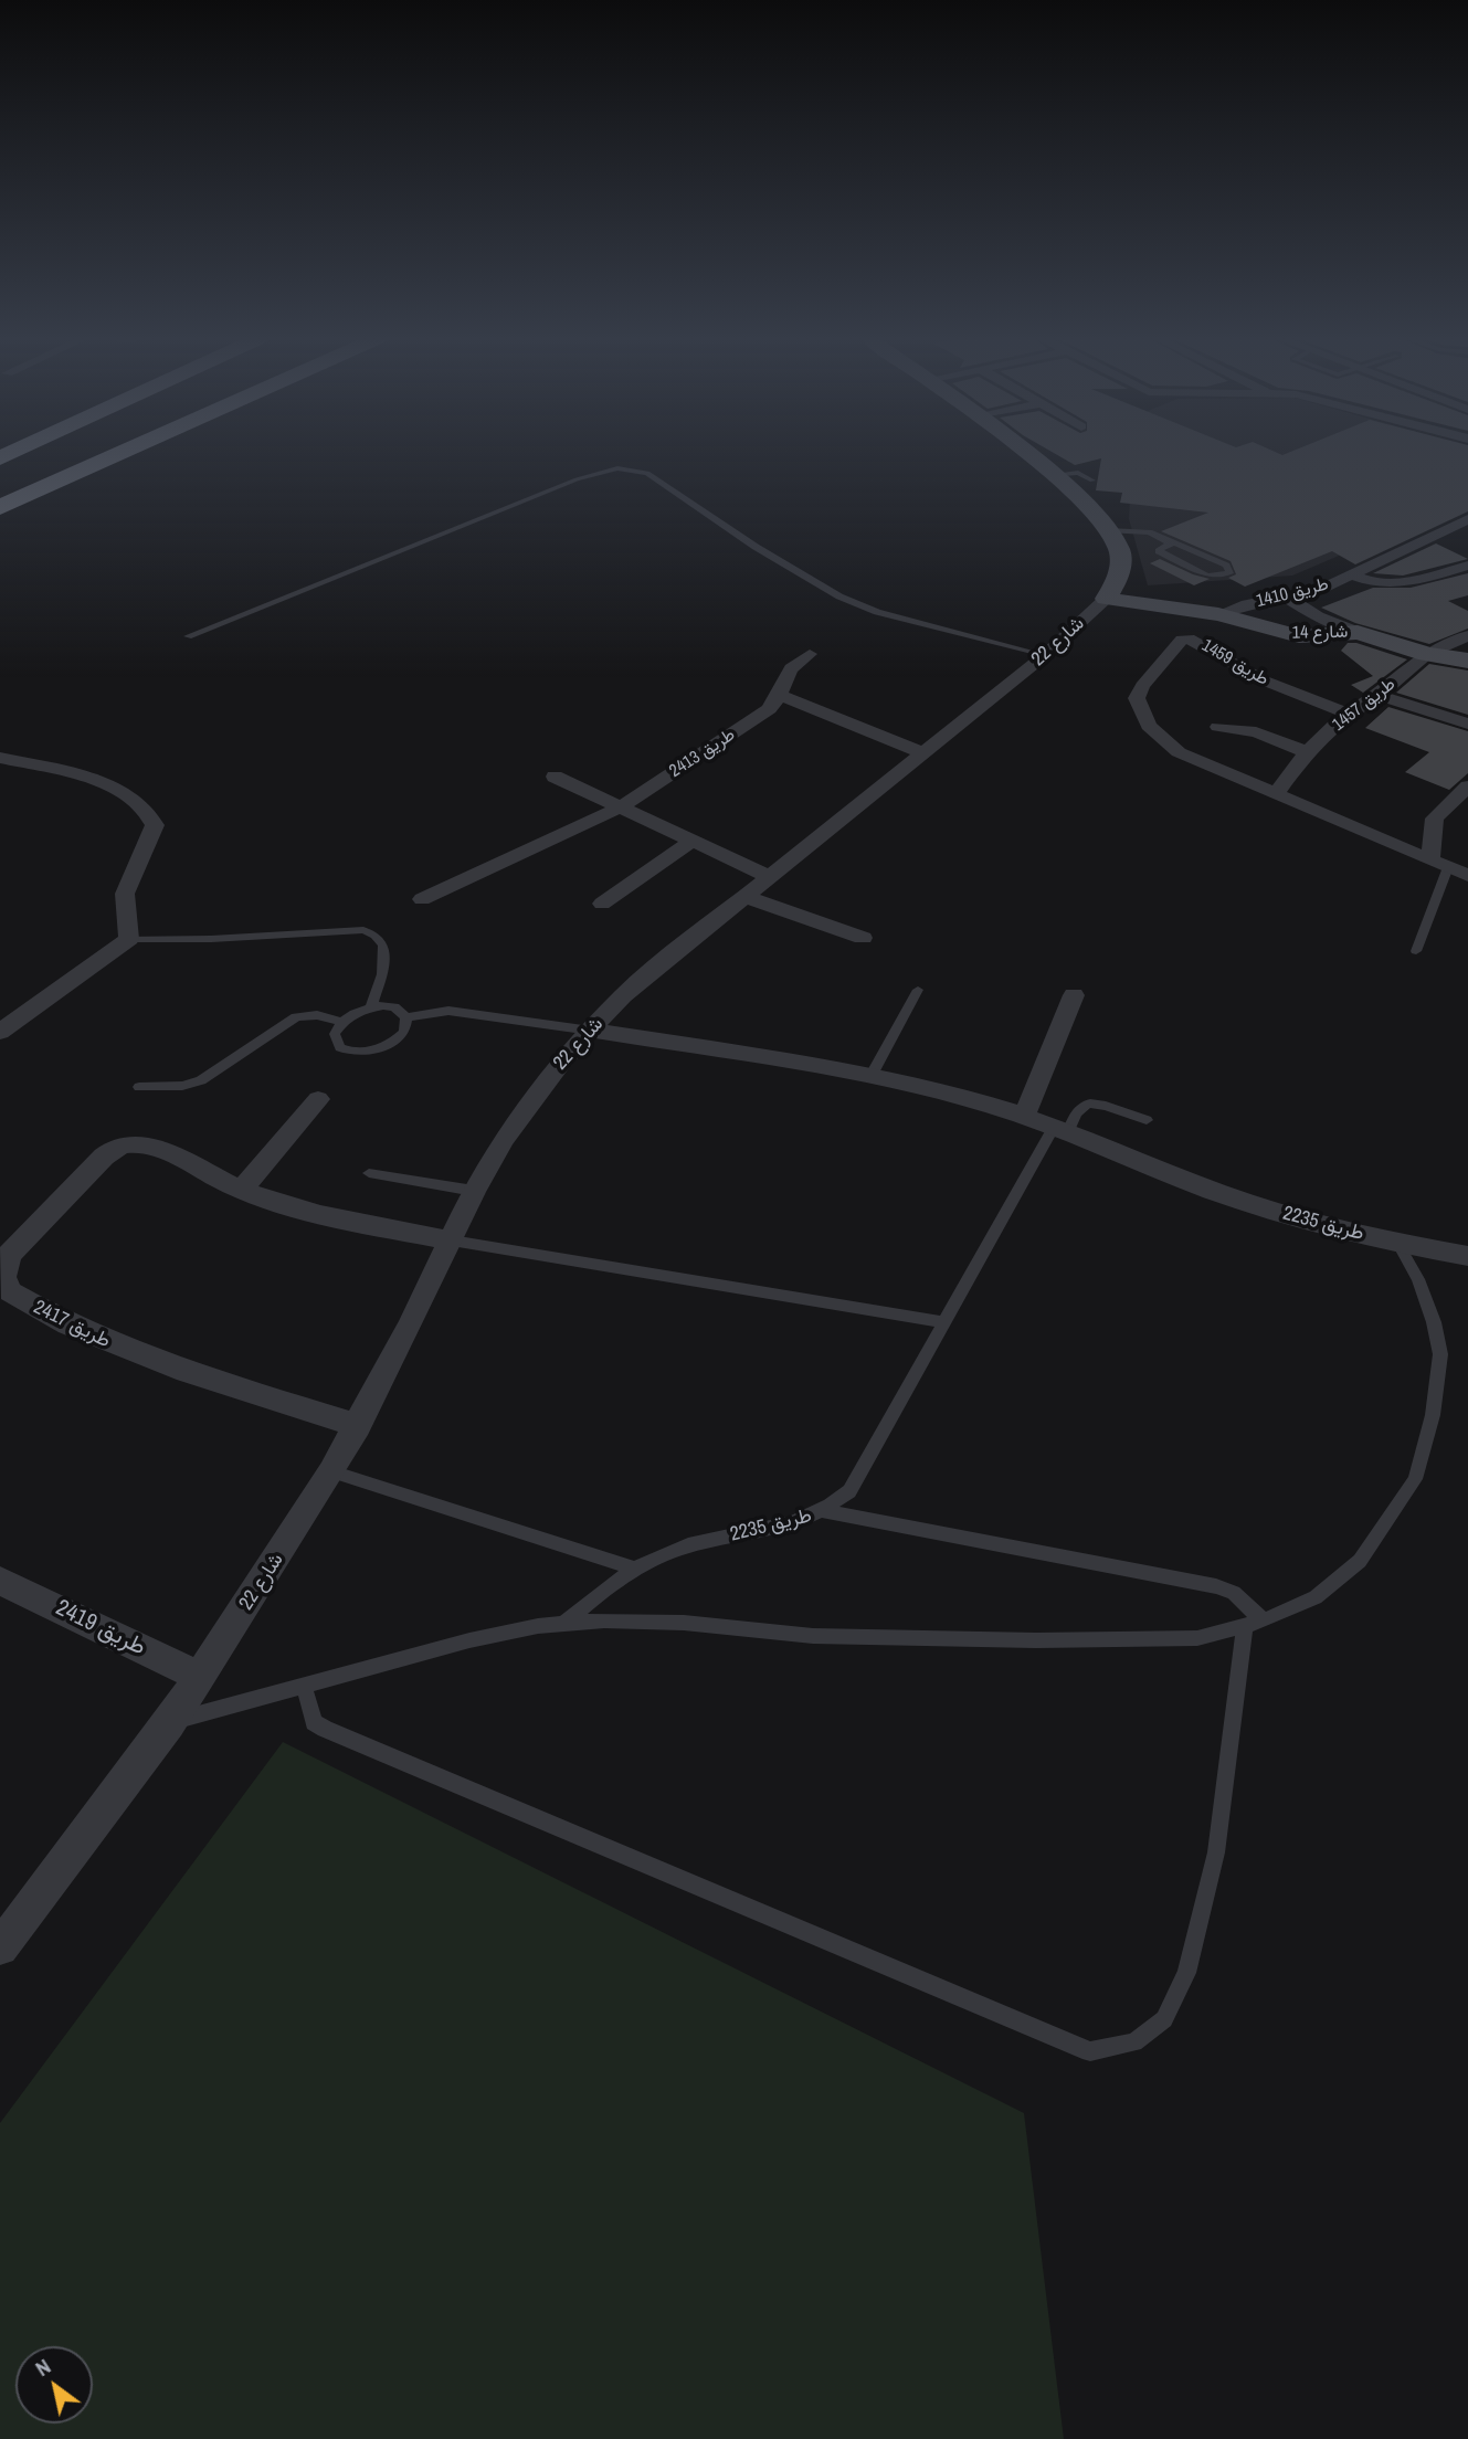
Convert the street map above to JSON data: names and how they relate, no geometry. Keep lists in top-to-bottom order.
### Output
{
  "streets": {
    "street": [
      "طريق 1410",
      "شارع 14",
      "شارع 22",
      "طريق 1459",
      "طريق 1457",
      "طريق 2413",
      "طريق 2235",
      "طريق 2417",
      "طريق 2419"
    ]
  },
  "crossings": [
    ["طريق 1410", "شارع 14"],
    ["طريق 1410", "شارع 22"],
    ["شارع 14", "طريق 1457"],
    ["شارع 22", "طريق 2235"],
    ["شارع 22", "طريق 2417"],
    ["شارع 22", "طريق 2419"],
    ["طريق 1459", "طريق 1457"]
  ],
  "north": "top left"
}
